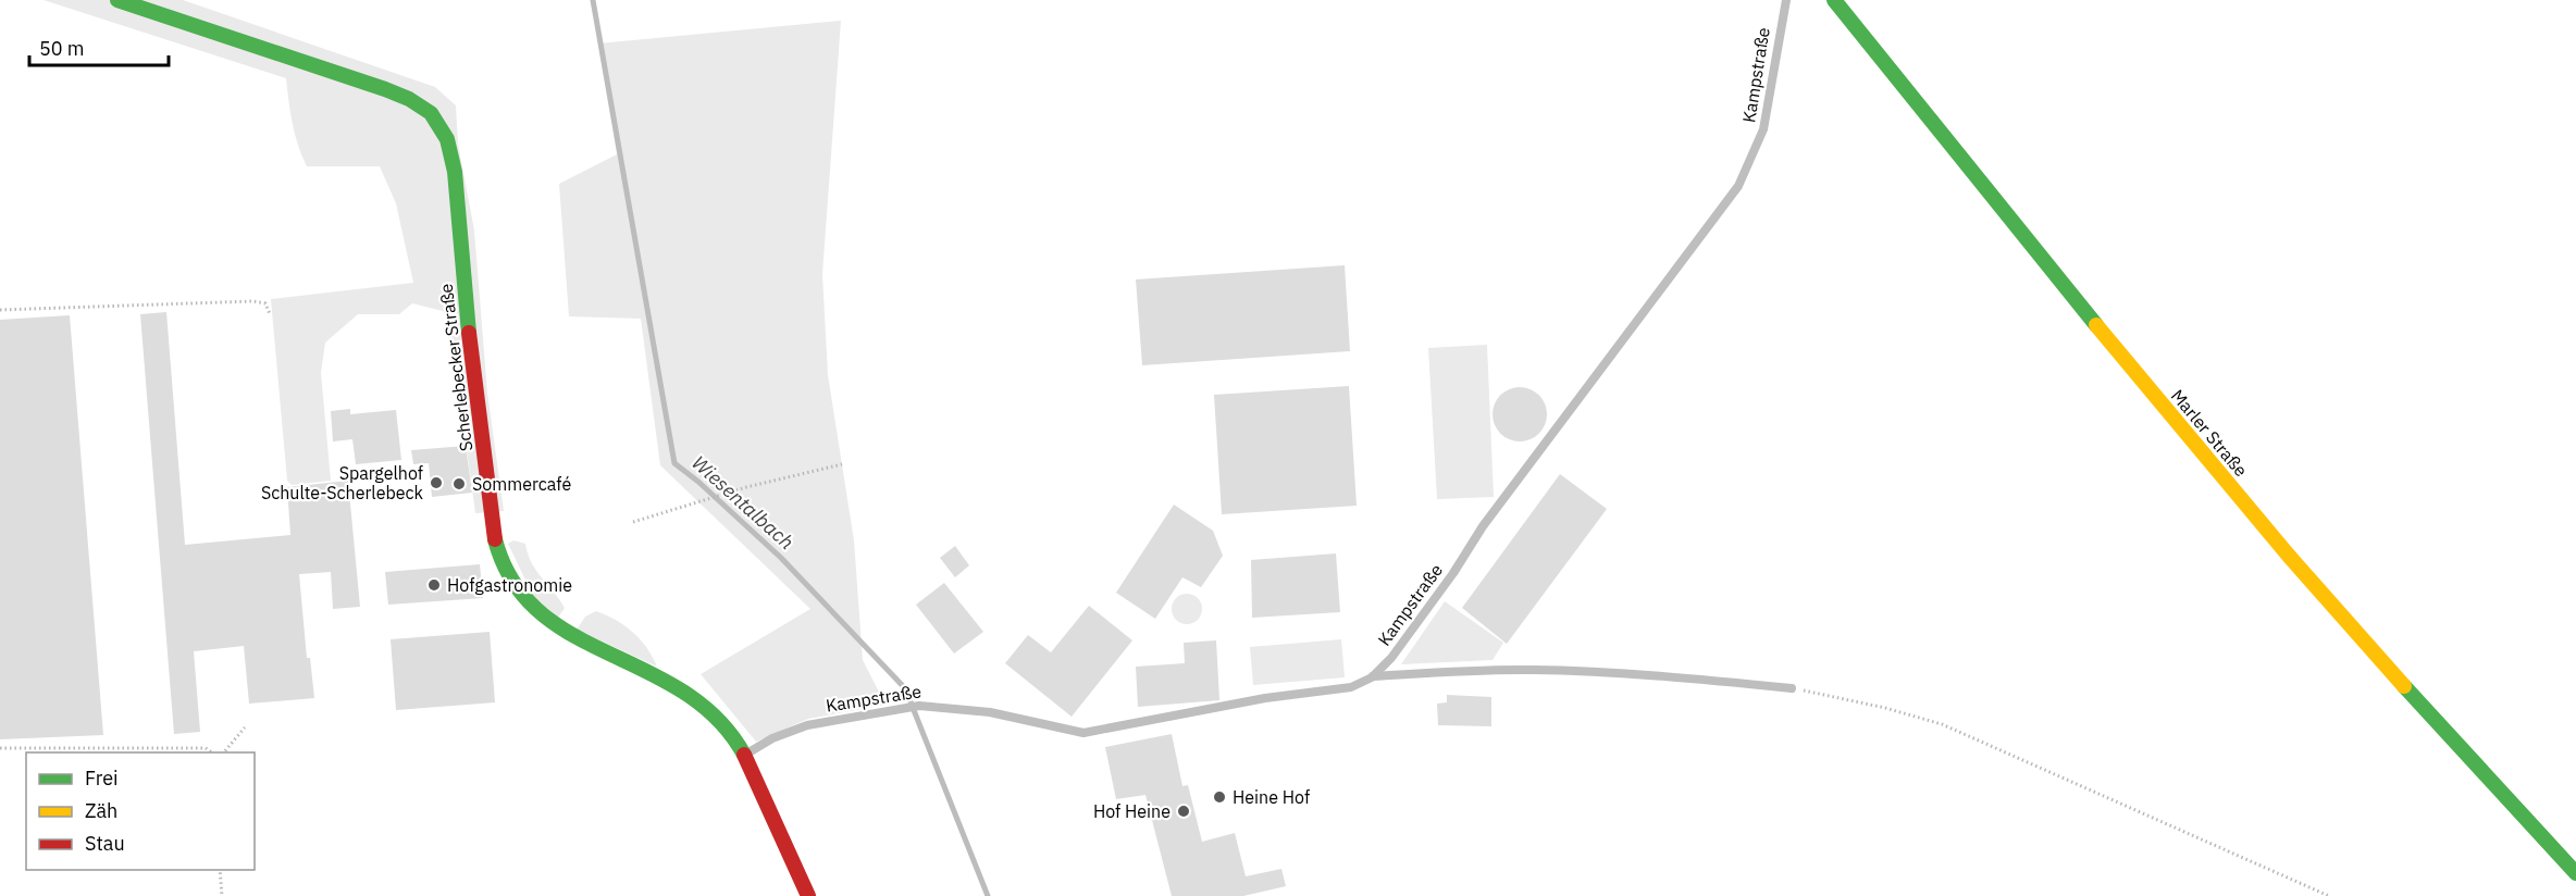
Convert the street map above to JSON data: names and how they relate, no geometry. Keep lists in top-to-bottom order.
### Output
{
  "streets": {
    "street": ["Scherlebecker Straße", "Marler Straße"],
    "lane": ["Kampstraße"]
  },
  "crossings": [
    ["Kampstraße", "Scherlebecker Straße"]
  ],
  "water": ["Wiesentalbach"],
  "places": [
    "Spargelhof Schulte-Scherlebeck",
    "Sommercafé",
    "Hofgastronomie",
    "Heine Hof",
    "Hof Heine"
  ],
  "legend": ["Frei", "Zäh", "Stau"],
  "scale_bar": "50 m"
}
